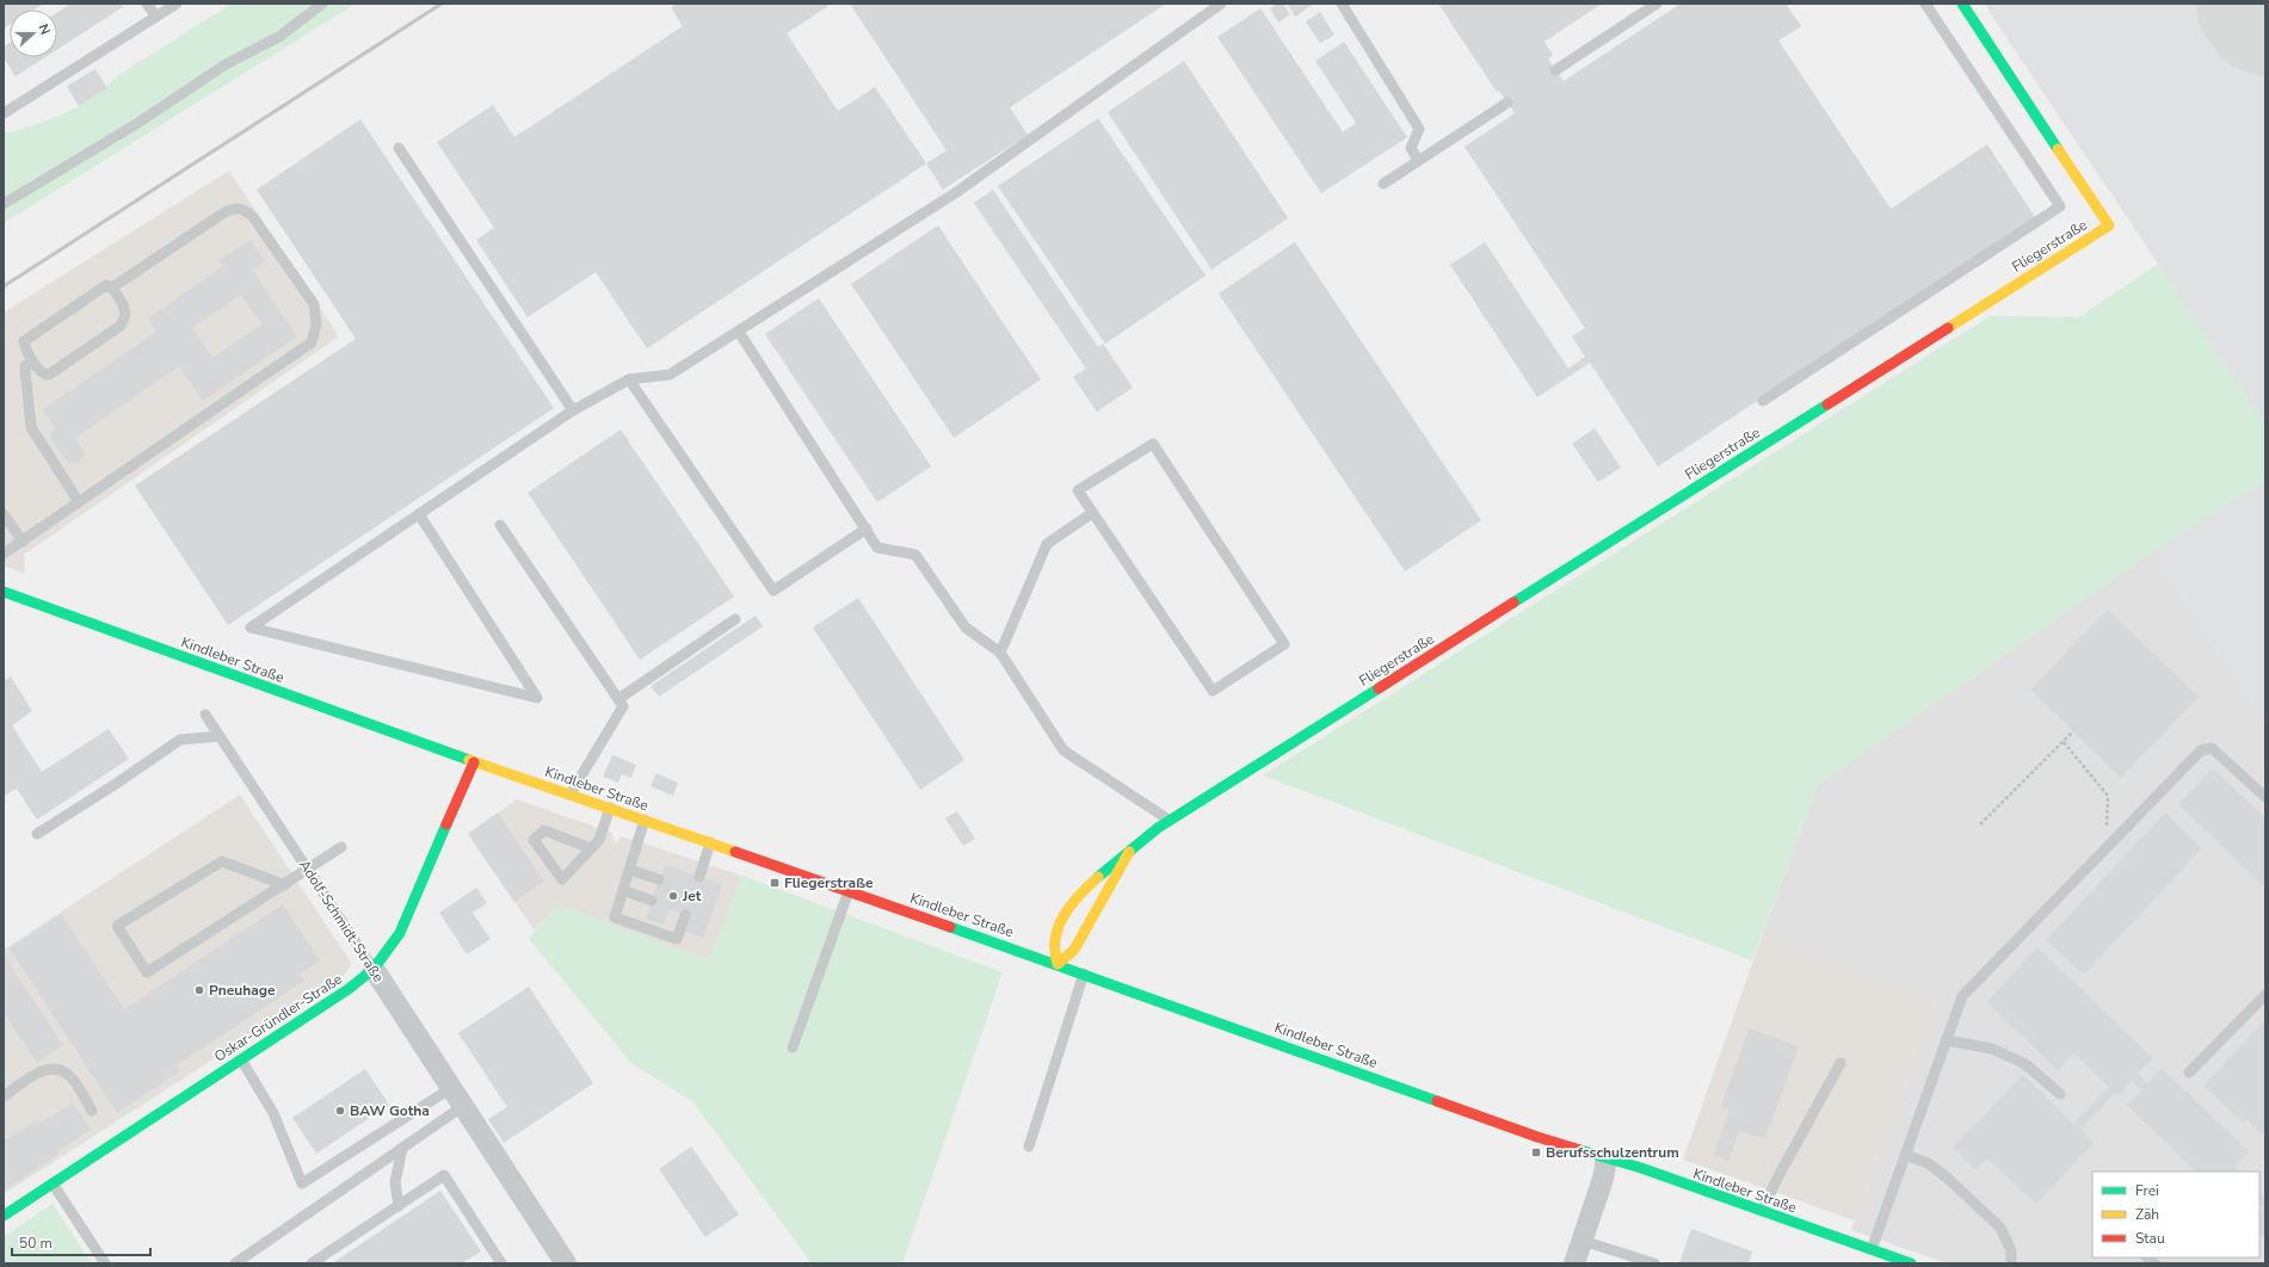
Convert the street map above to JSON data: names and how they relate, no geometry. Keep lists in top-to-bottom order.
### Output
{
  "streets": {
    "street": [
      "Fliegerstraße",
      "Kindleber Straße",
      "Adolf-Schmidt-Straße",
      "Oskar-Gründler-Straße"
    ]
  },
  "crossings": [
    ["Fliegerstraße", "Kindleber Straße"],
    ["Kindleber Straße", "Oskar-Gründler-Straße"],
    ["Adolf-Schmidt-Straße", "Oskar-Gründler-Straße"]
  ],
  "places": {
    "transit": ["Fliegerstraße", "Berufsschulzentrum"],
    "other": ["Jet", "Pneuhage", "BAW Gotha"]
  },
  "legend": ["Frei", "Zäh", "Stau"],
  "scale_bar": "50 m",
  "north": "right"
}
